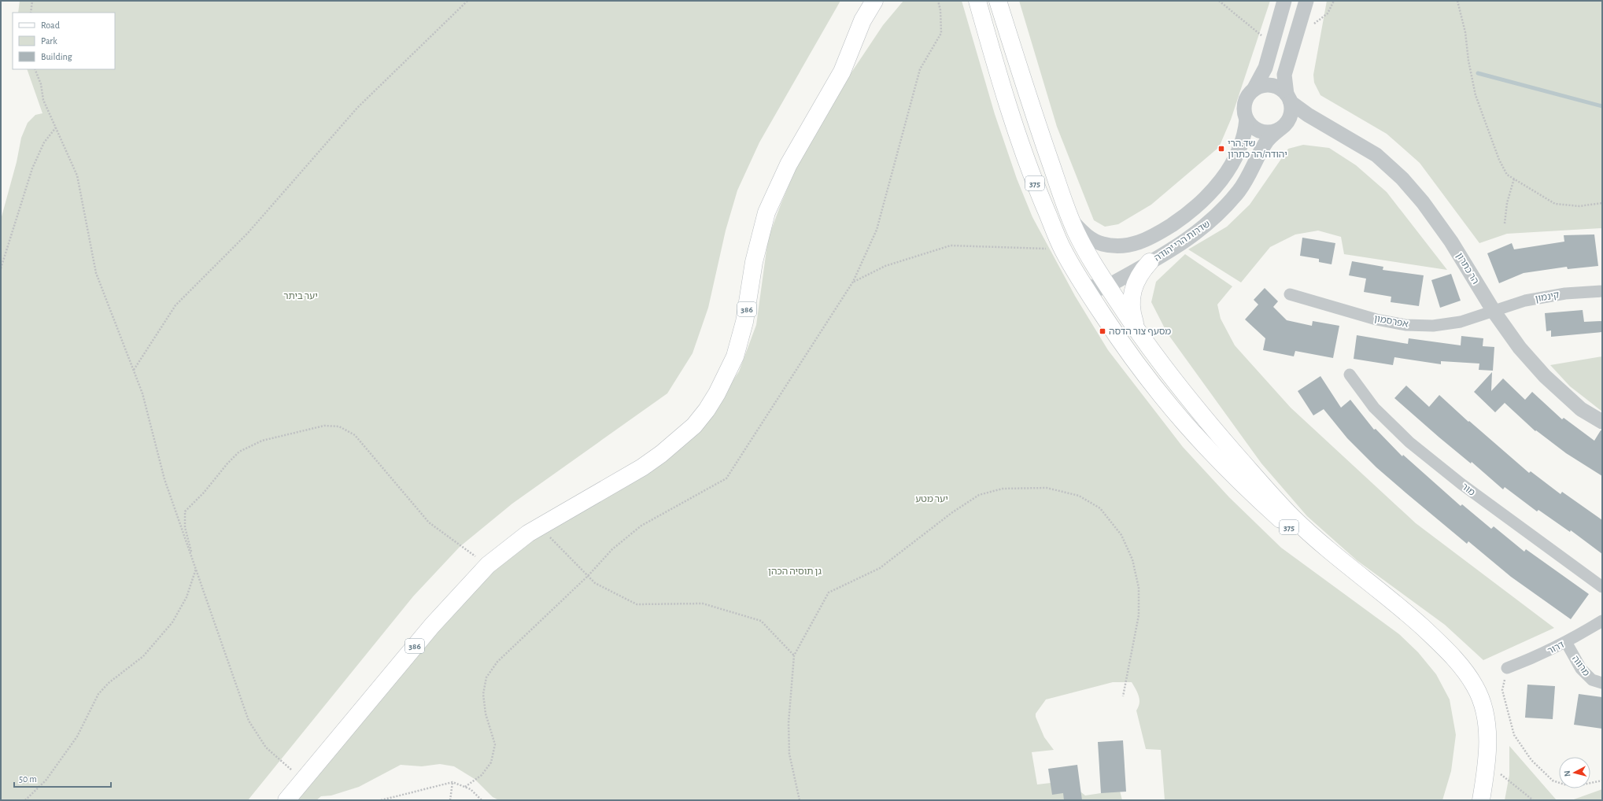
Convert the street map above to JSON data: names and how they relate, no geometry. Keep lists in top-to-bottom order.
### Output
{
  "streets": {
    "main road": ["375", "386"],
    "street": [
      "שדרות הרי יהודה",
      "הר כתרון",
      "קינמון",
      "אפרסמון",
      "מור",
      "דרור",
      "מרווה"
    ]
  },
  "crossings": [
    ["375", "שדרות הרי יהודה"],
    ["שדרות הרי יהודה", "הר כתרון"],
    ["הר כתרון", "קינמון"],
    ["הר כתרון", "אפרסמון"],
    ["קינמון", "אפרסמון"],
    ["דרור", "מרווה"]
  ],
  "parks": ["יער ביתר", "יער מטע", "גן תוסיה הכהן"],
  "places": {
    "transit": ["שד.הרי יהודה/הר כתרון", "מסעף צור הדסה"]
  },
  "legend": ["Road", "Park", "Building"],
  "scale_bar": "50 m",
  "north": "left"
}
